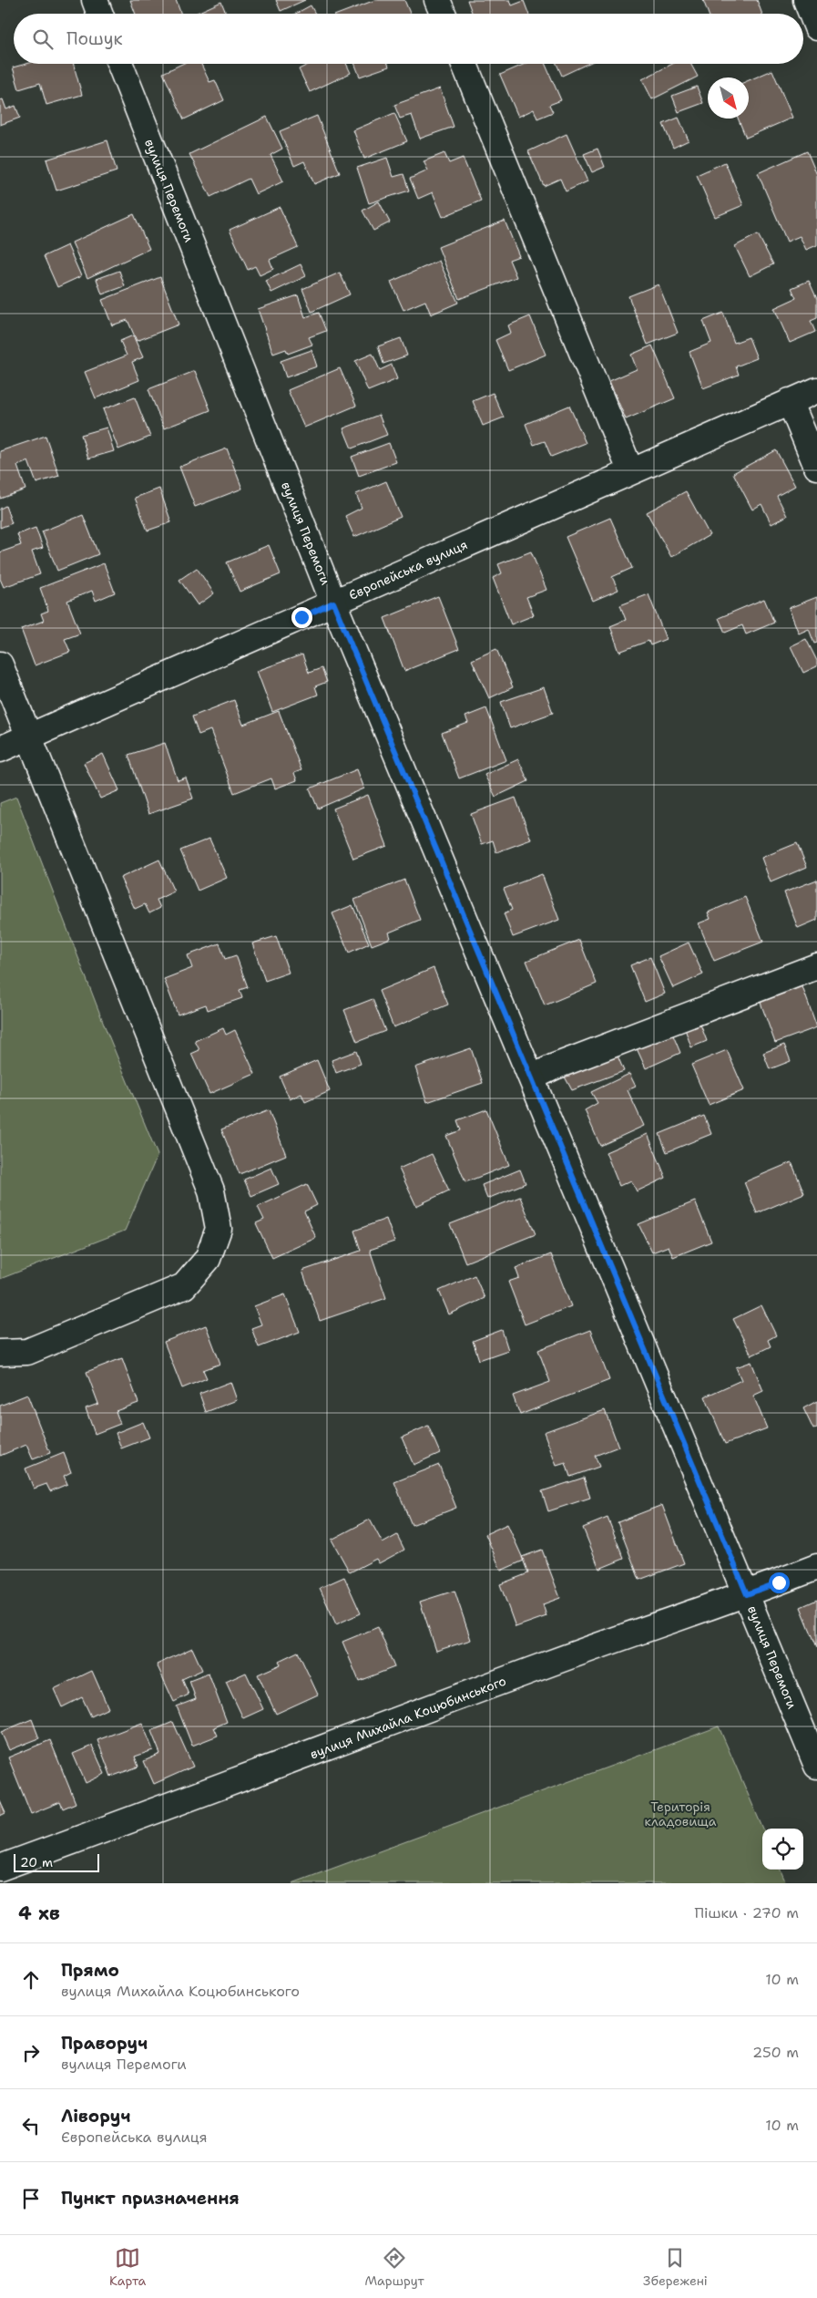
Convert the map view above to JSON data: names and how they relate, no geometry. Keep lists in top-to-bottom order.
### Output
{
  "streets": {
    "street": ["вулиця Перемоги", "Європейська вулиця", "вулиця Михайла Коцюбинського"]
  },
  "crossings": [
    ["вулиця Перемоги", "Європейська вулиця"],
    ["вулиця Перемоги", "вулиця Михайла Коцюбинського"]
  ],
  "parks": ["Територія кладовища"],
  "scale_bar": "20 m",
  "north": "bottom right",
  "page": {
    "search": "Пошук",
    "scale": "20 m",
    "heading": ["4 хв", "Пішки · 270 m"],
    "list": [
      ["Прямо", "вулиця Михайла Коцюбинського", "10 m"],
      ["Праворуч", "вулиця Перемоги", "250 m"],
      ["Ліворуч", "Європейська вулиця", "10 m"],
      "Пункт призначення"
    ],
    "nav": ["Карта", "Маршрут", "Збережені"]
  }
}
